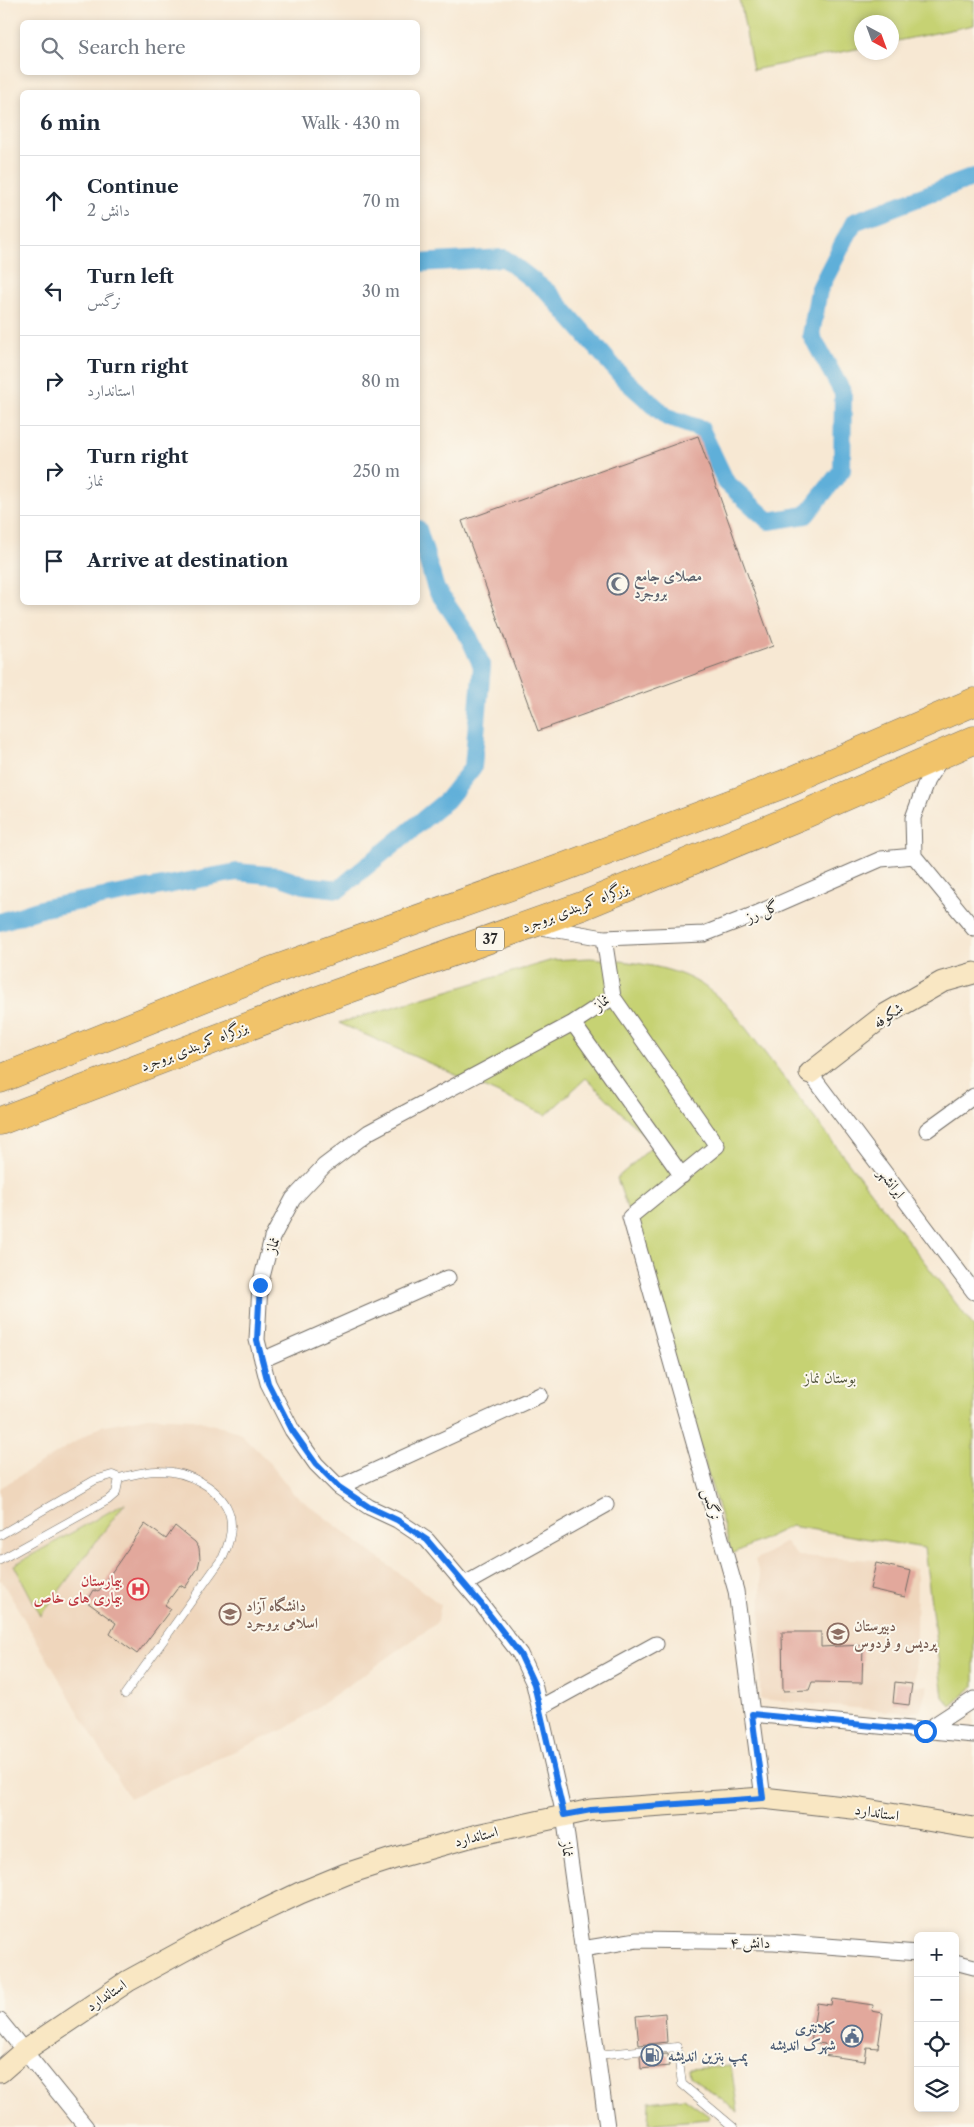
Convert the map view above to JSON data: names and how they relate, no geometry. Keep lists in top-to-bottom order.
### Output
{
  "streets": {
    "highway": ["بزرگراه کمربندی بروجرد", "37"],
    "street": [
      "گل رز",
      "نماز",
      "شکوفه",
      "ایرانشهر",
      "نرگس",
      "استاندارد",
      "دانش ۴"
    ]
  },
  "crossings": [
    ["بزرگراه کمربندی بروجرد", "گل رز"],
    ["گل رز", "نماز"],
    ["نماز", "استاندارد"],
    ["نماز", "دانش ۴"],
    ["شکوفه", "ایرانشهر"],
    ["نرگس", "استاندارد"]
  ],
  "parks": ["بوستان نماز"],
  "places": {
    "mosque": ["مصلای جامع بروجرد"],
    "hospital": ["بیمارستان بیماری های خاص"],
    "school or university": ["دانشگاه آزاد اسلامی بروجرد", "دبیرستان پردیس و فردوس"],
    "public building": ["کلانتری شهرک اندیشه"],
    "fuel station": ["پمپ بنزین اندیشه"]
  },
  "north": "bottom right",
  "page": {
    "search": "Search here",
    "heading": ["6 min", "Walk · 430 m"],
    "list": [
      ["Continue", "دانش 2", "70 m"],
      ["Turn left", "نرگس", "30 m"],
      ["Turn right", "استاندارد", "80 m"],
      ["Turn right", "نماز", "250 m"],
      "Arrive at destination"
    ],
    "map_buttons": ["+", "−"]
  }
}
